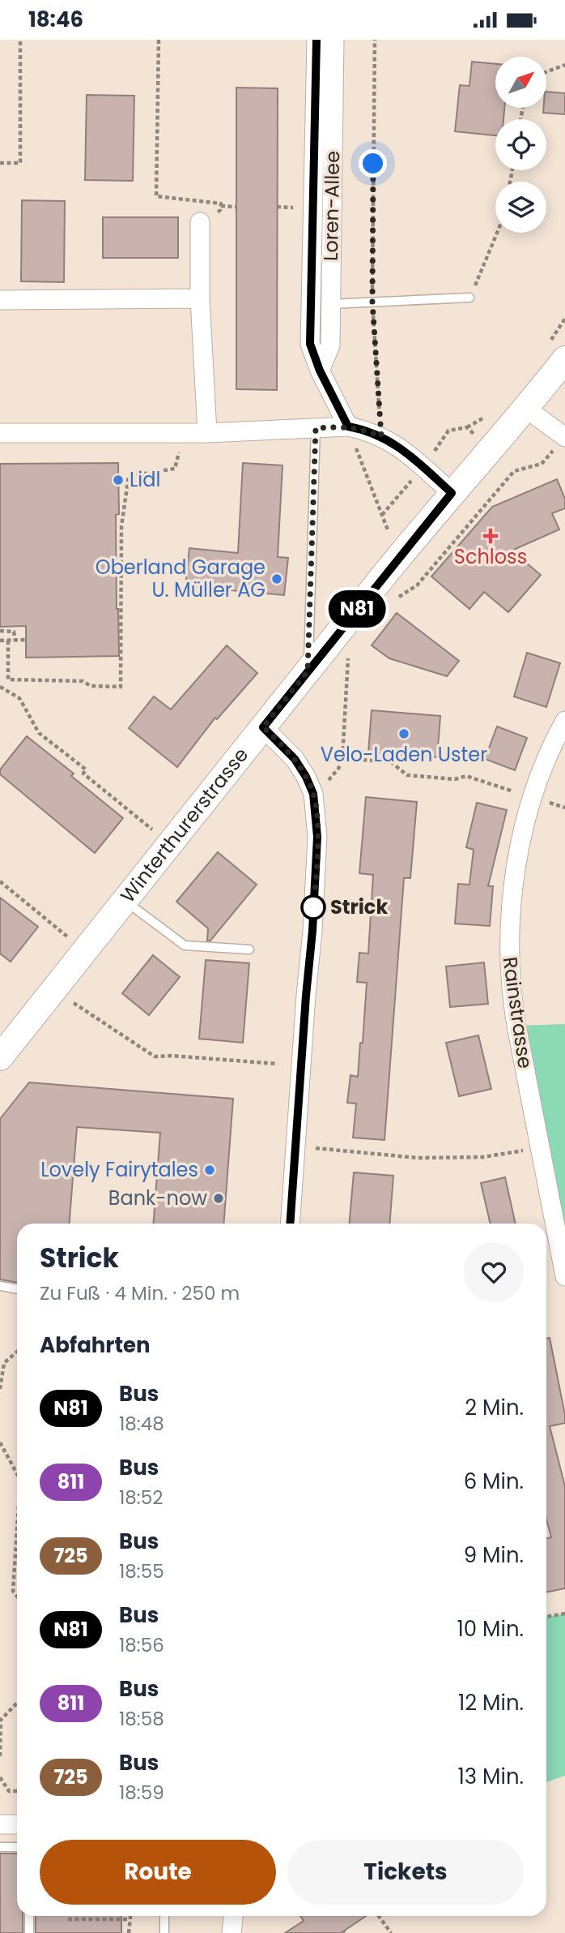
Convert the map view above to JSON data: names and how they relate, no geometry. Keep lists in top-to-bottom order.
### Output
{
  "streets": {
    "main road": ["Winterthurerstrasse"],
    "street": ["Loren-Allee", "Rainstrasse"]
  },
  "places": {
    "other": [
      "Lidl",
      "Oberland Garage U. Müller AG",
      "Velo-Laden Uster",
      "Strick",
      "Lovely Fairytales",
      "Bank-now"
    ],
    "health": ["Schloss"]
  },
  "lines": ["bus line N81"],
  "north": "top right",
  "page": {
    "status": "18:46",
    "on_map": "N81",
    "heading": [
      ["Strick", "Zu Fuß · 4 Min. · 250 m"],
      "Abfahrten"
    ],
    "list": [
      {
        "mark": "N81",
        "name": "Bus",
        "note": "18:48",
        "value": "2 Min."
      },
      {
        "mark": "811",
        "name": "Bus",
        "note": "18:52",
        "value": "6 Min."
      },
      {
        "mark": "725",
        "name": "Bus",
        "note": "18:55",
        "value": "9 Min."
      },
      {
        "mark": "N81",
        "name": "Bus",
        "note": "18:56",
        "value": "10 Min."
      },
      {
        "mark": "811",
        "name": "Bus",
        "note": "18:58",
        "value": "12 Min."
      },
      {
        "mark": "725",
        "name": "Bus",
        "note": "18:59",
        "value": "13 Min."
      }
    ],
    "buttons": ["Route", "Tickets"]
  }
}
